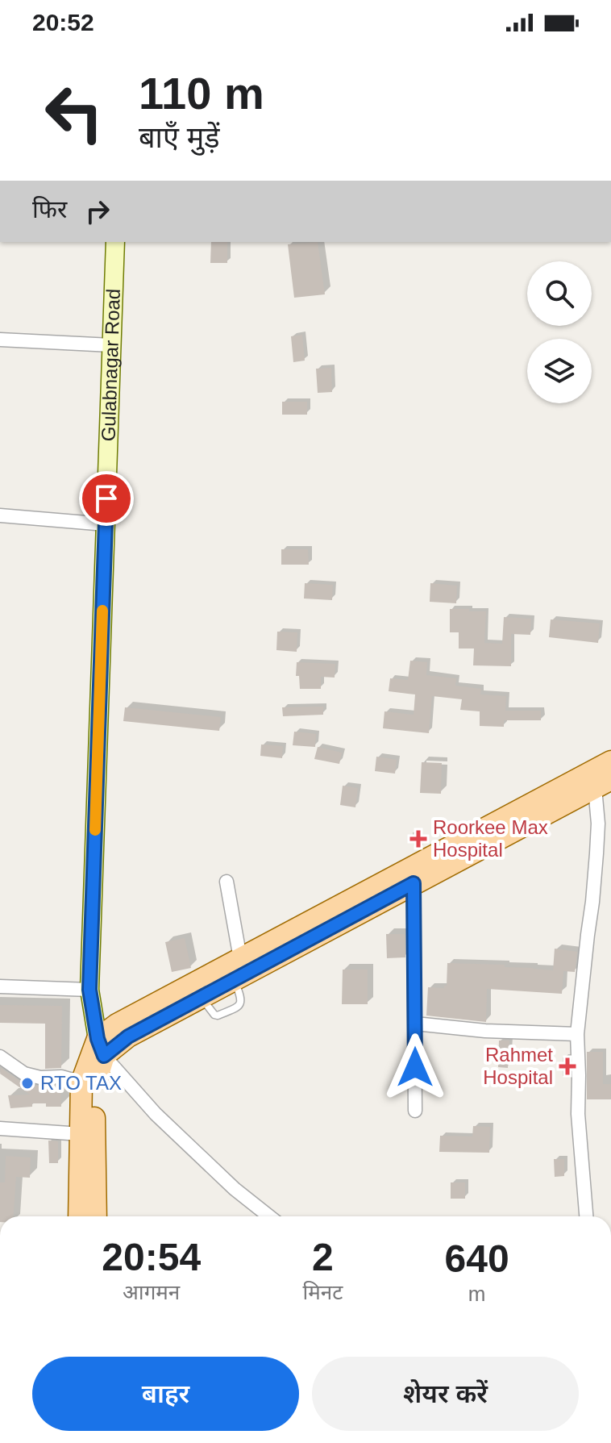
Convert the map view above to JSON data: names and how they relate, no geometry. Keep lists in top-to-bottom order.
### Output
{
  "streets": {
    "main road": ["Gulabnagar Road"]
  },
  "places": {
    "health": ["Roorkee Max Hospital", "Rahmet Hospital"],
    "other": ["RTO TAX"]
  },
  "page": {
    "status": "20:52",
    "turn": ["110 m", "बाएँ मुड़ें"],
    "then": "फिर",
    "eta": [
      "20:54",
      "आगमन",
      "2",
      "मिनट",
      "640",
      "m"
    ],
    "buttons": ["बाहर", "शेयर करें"]
  }
}
